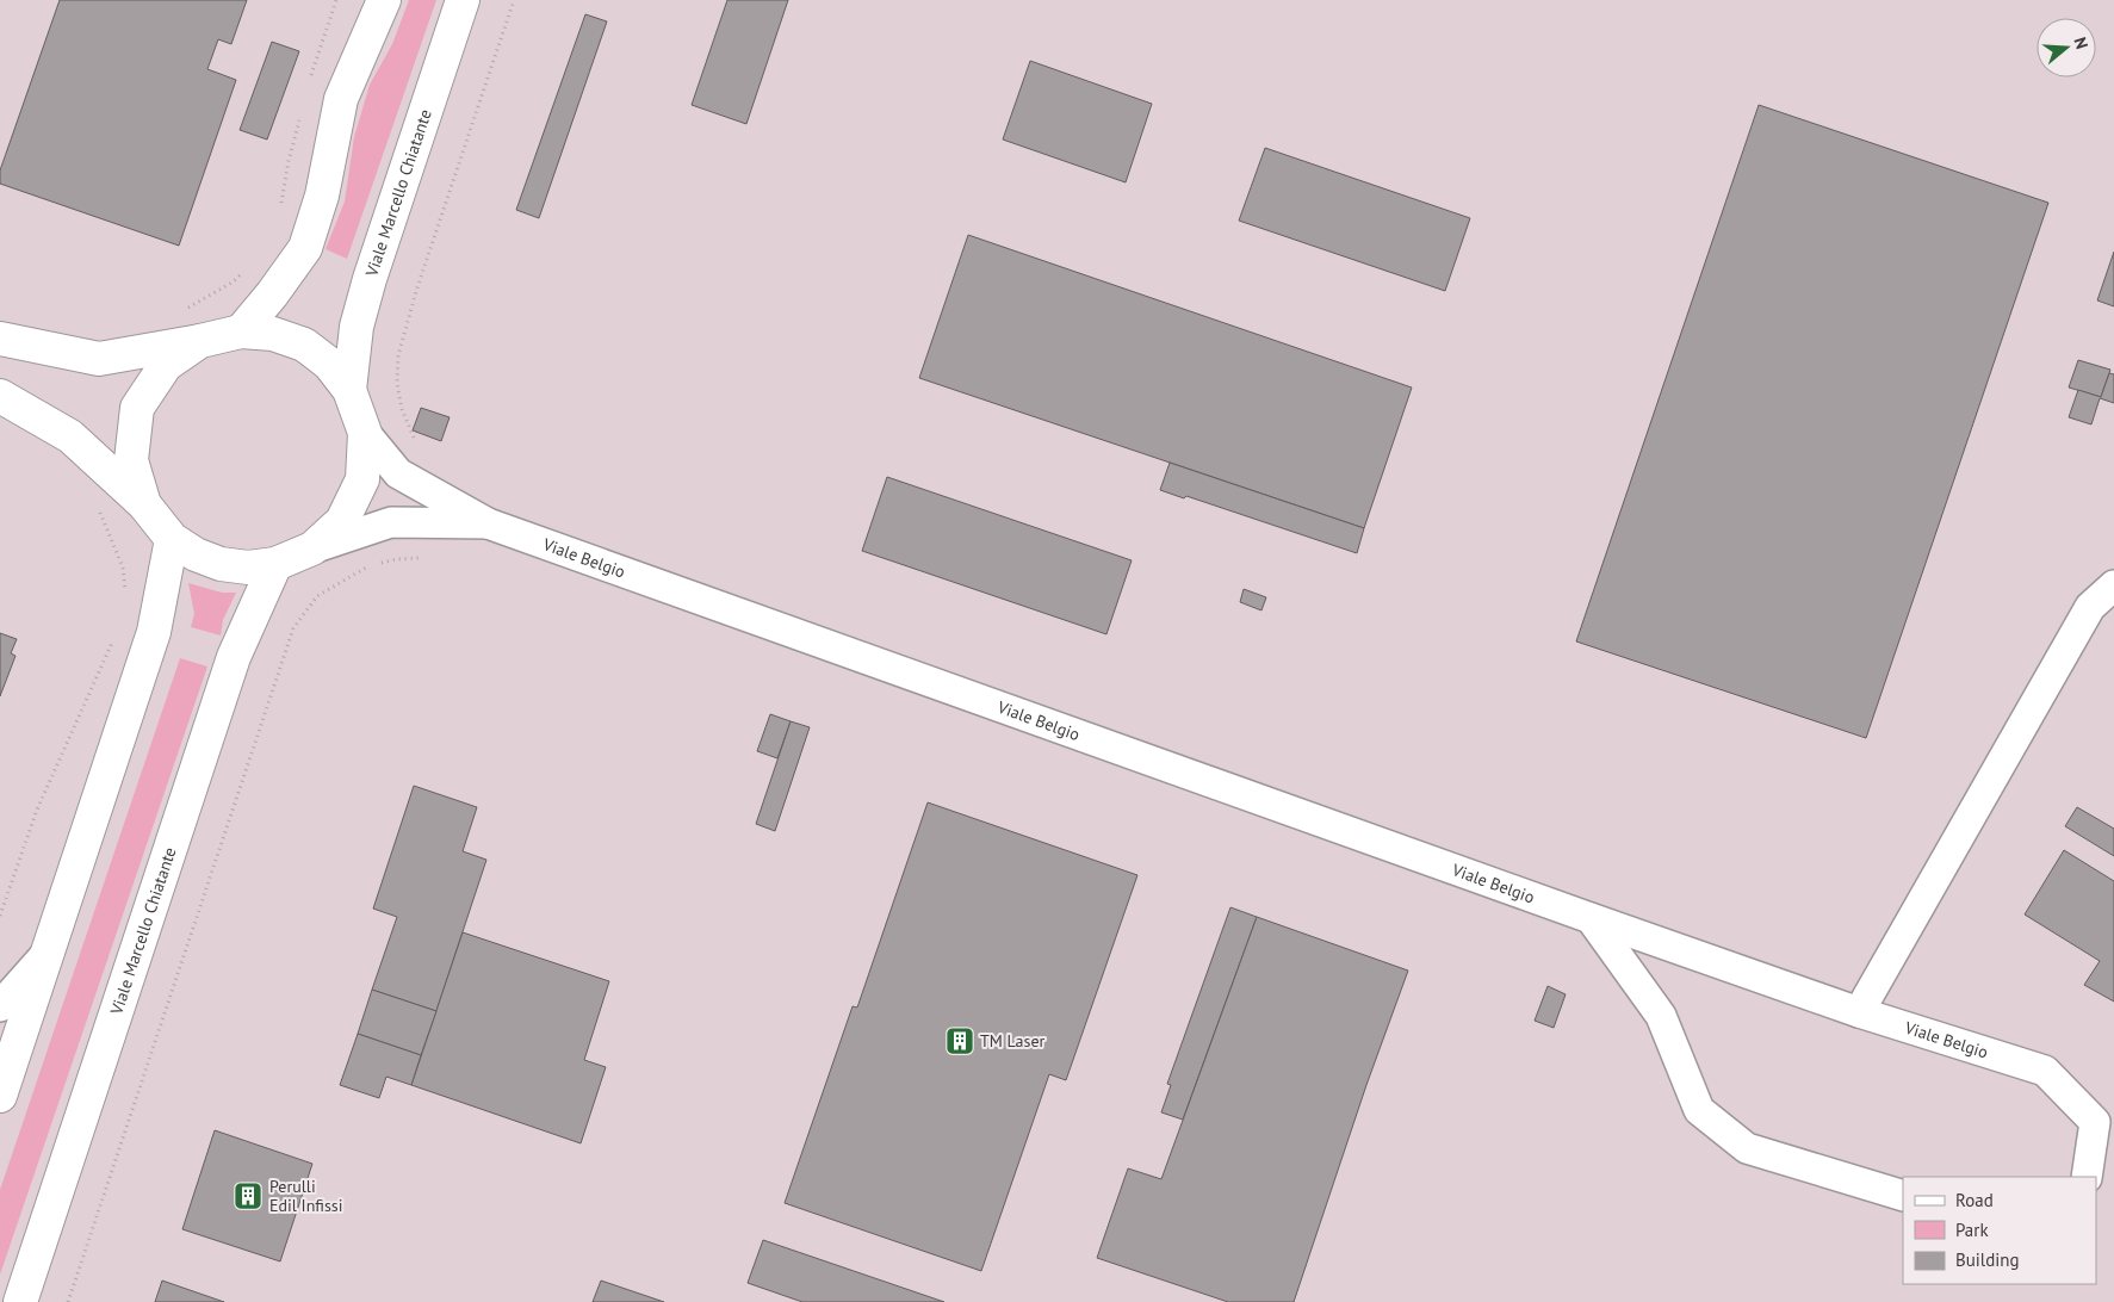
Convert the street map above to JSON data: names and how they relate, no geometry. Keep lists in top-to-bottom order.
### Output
{
  "streets": {
    "street": ["Viale Marcello Chiatante", "Viale Belgio"]
  },
  "crossings": [
    ["Viale Marcello Chiatante", "Viale Belgio"]
  ],
  "places": {
    "building": ["TM Laser", "Perulli Edil Infissi"]
  },
  "legend": ["Road", "Park", "Building"],
  "north": "right"
}
